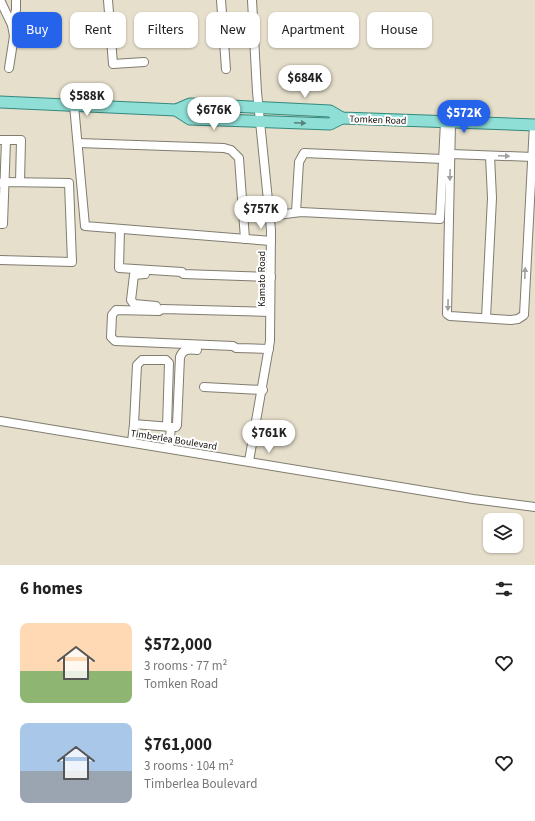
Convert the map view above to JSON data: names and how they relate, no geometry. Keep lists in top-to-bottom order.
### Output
{
  "streets": {
    "main road": ["Tomken Road"],
    "street": ["Kamato Road", "Timberlea Boulevard"]
  },
  "crossings": [
    ["Tomken Road", "Kamato Road"],
    ["Kamato Road", "Timberlea Boulevard"]
  ],
  "page": {
    "chip": [
      "Buy",
      "Rent",
      "Filters",
      "New",
      "Apartment",
      "House"
    ],
    "price": [
      "$684K",
      "$588K",
      "$676K",
      "$572K",
      "$757K",
      "$761K"
    ],
    "heading": "6 homes",
    "list": [
      {
        "name": "$572,000",
        "note": "3 rooms · 77 m² · Tomken Road"
      },
      {
        "name": "$761,000",
        "note": "3 rooms · 104 m² · Timberlea Boulevard"
      }
    ]
  }
}
